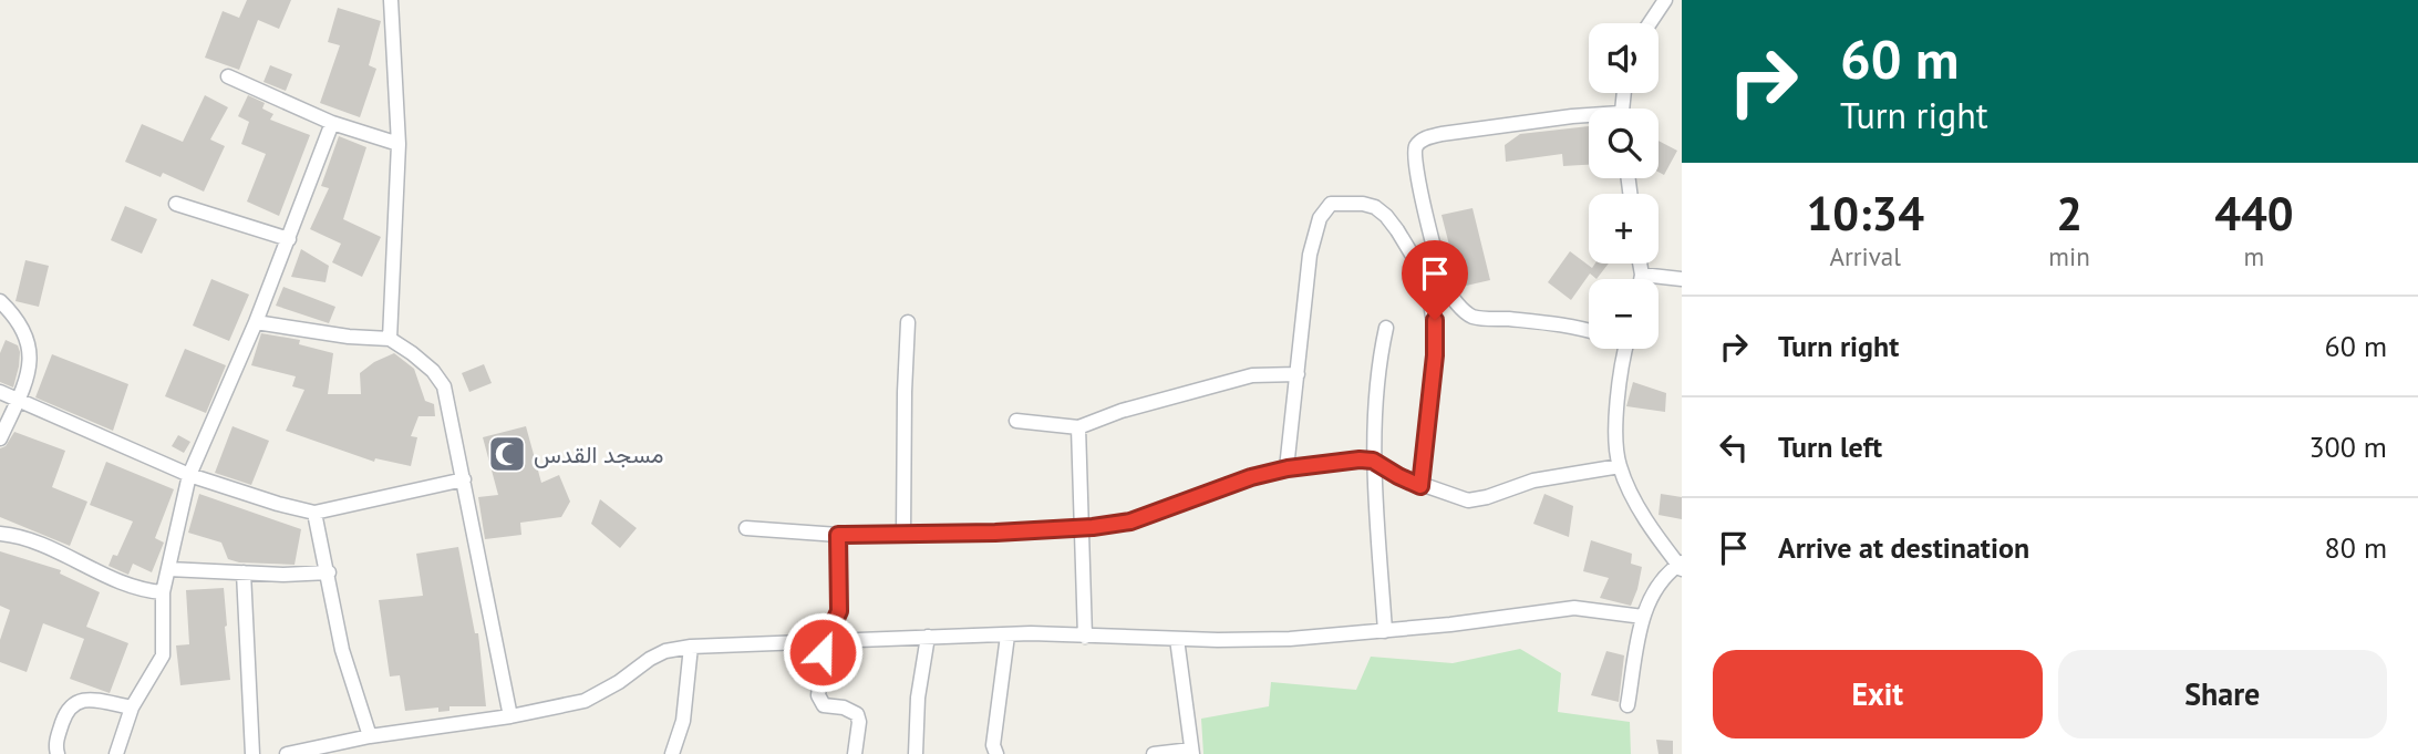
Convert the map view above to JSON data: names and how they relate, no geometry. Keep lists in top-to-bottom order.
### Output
{
  "places": {
    "mosque": ["مسجد القدس"]
  },
  "page": {
    "turn": ["60 m", "Turn right"],
    "map_buttons": ["+", "−"],
    "eta": [
      "10:34",
      "Arrival",
      "2",
      "min",
      "440",
      "m"
    ],
    "list": [
      {
        "name": "Turn right",
        "value": "60 m"
      },
      {
        "name": "Turn left",
        "value": "300 m"
      },
      {
        "name": "Arrive at destination",
        "value": "80 m"
      }
    ],
    "buttons": ["Exit", "Share"]
  }
}
